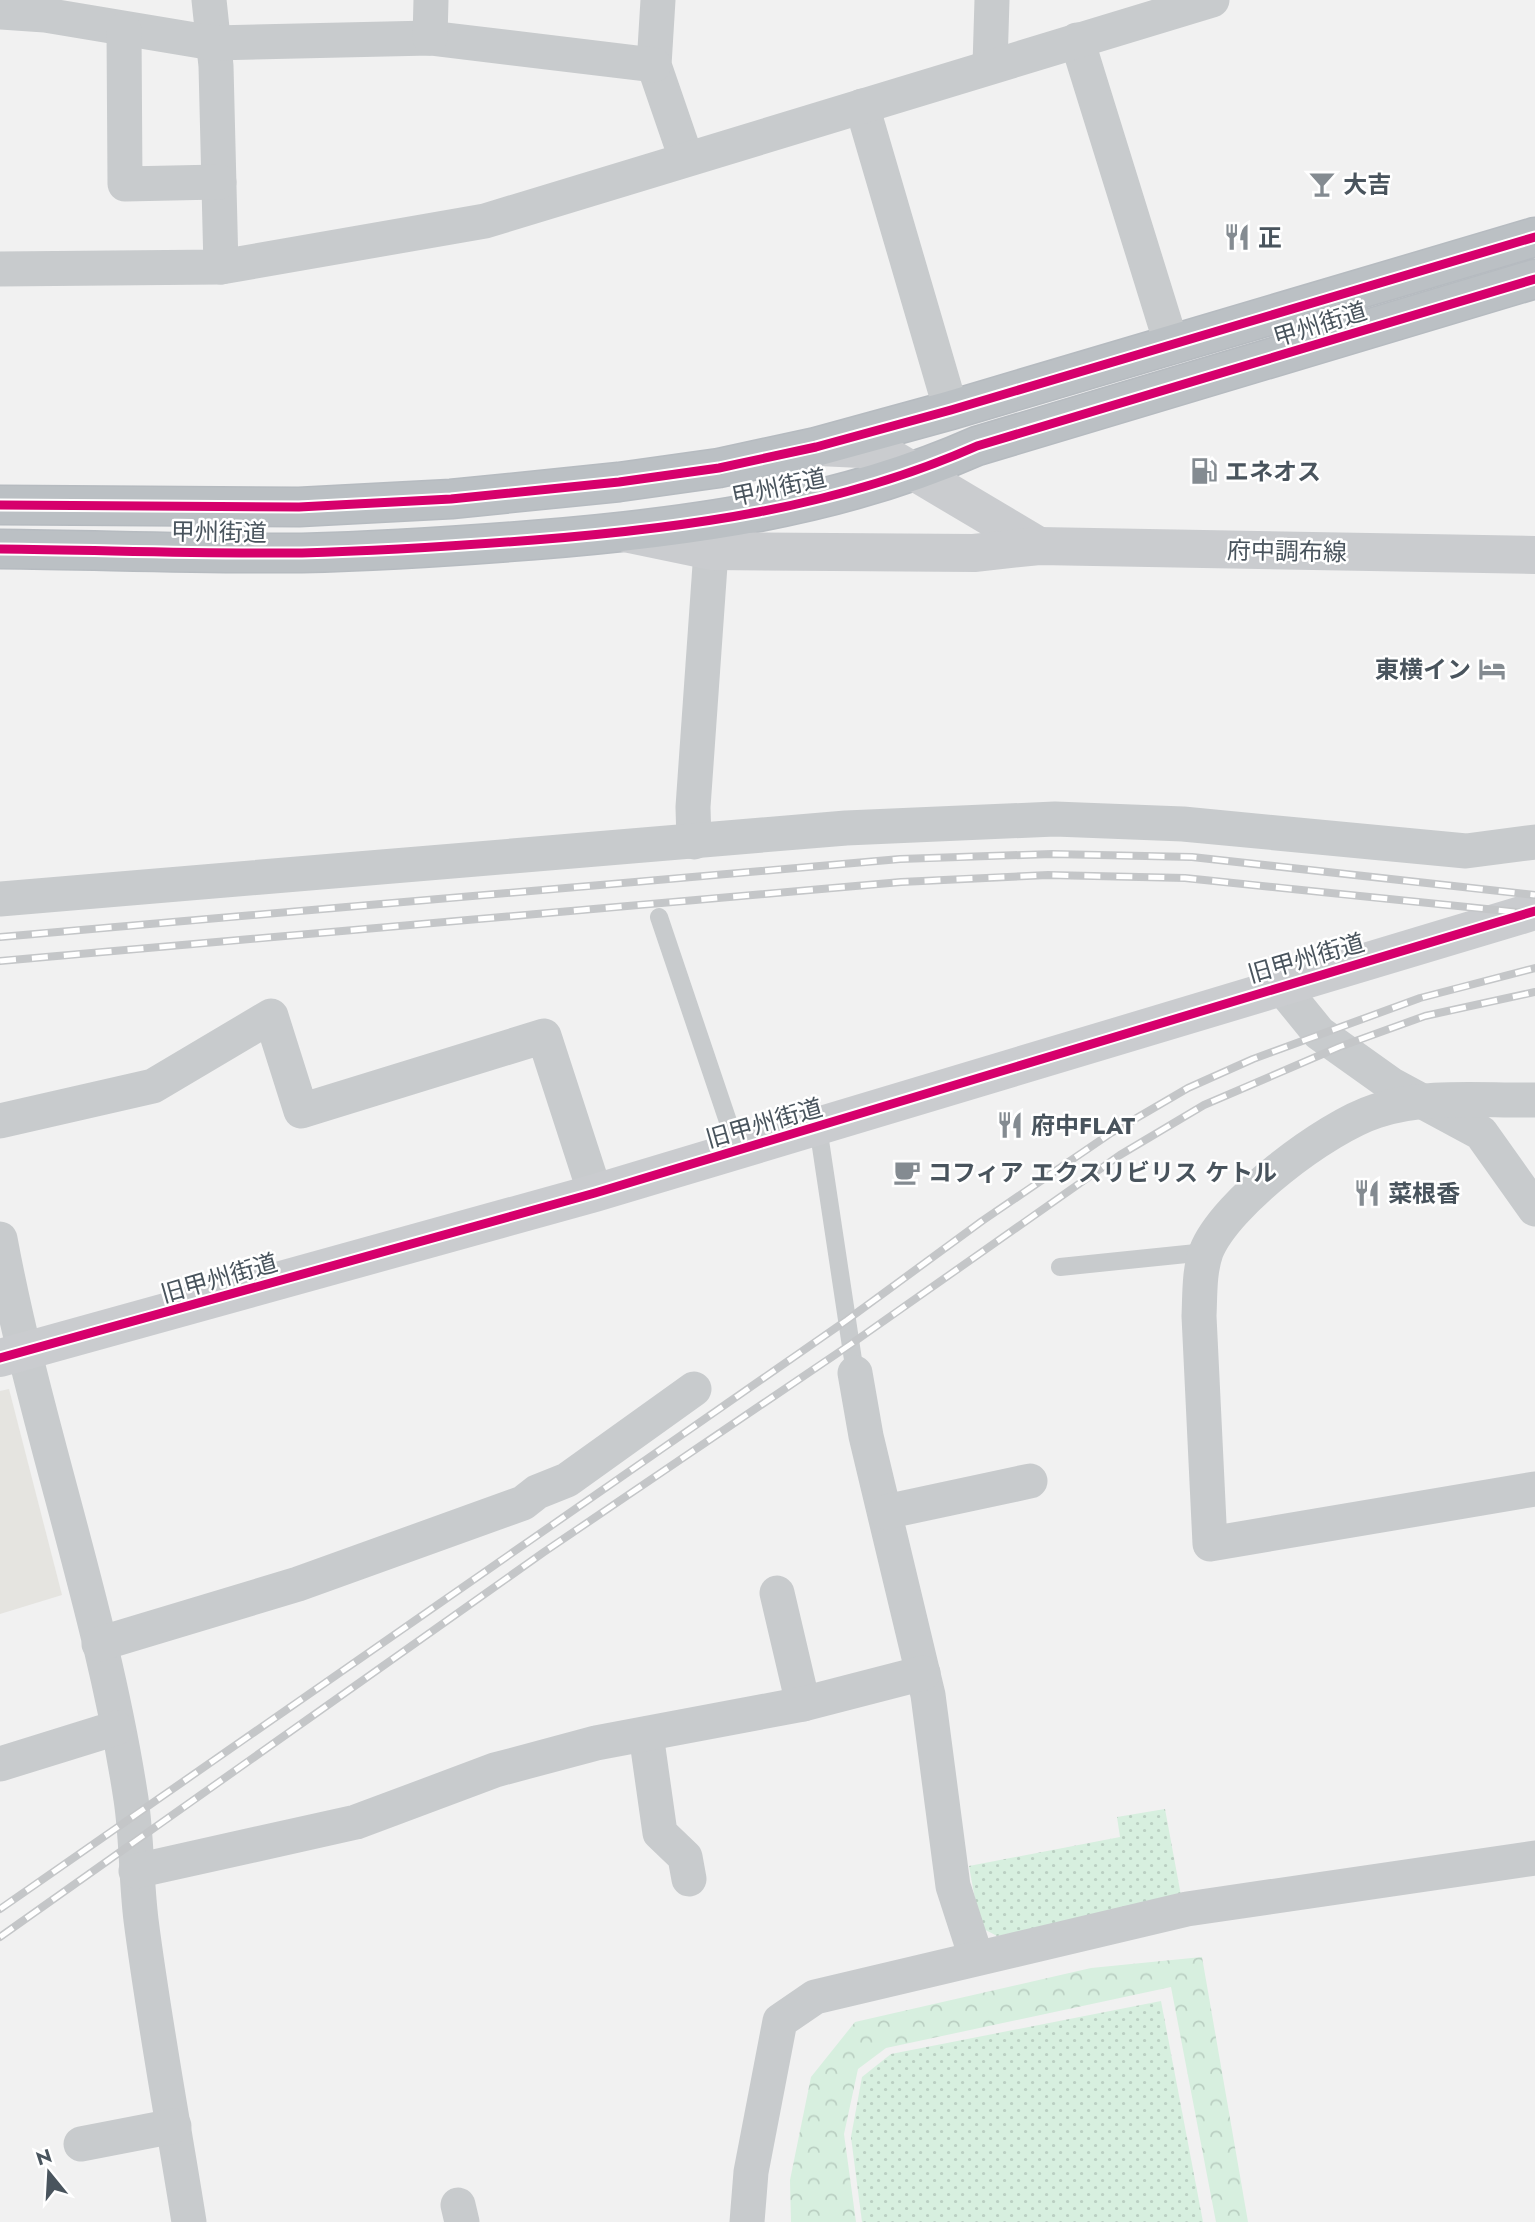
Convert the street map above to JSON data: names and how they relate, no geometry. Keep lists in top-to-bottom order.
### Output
{
  "streets": {
    "highway": ["甲州街道"],
    "main road": ["府中調布線", "旧甲州街道"]
  },
  "crossings": [
    ["甲州街道", "府中調布線"]
  ],
  "places": {
    "bar": ["大吉"],
    "restaurant": ["正", "府中FLAT", "菜根香"],
    "fuel station": ["エネオス"],
    "hotel": ["東横イン"],
    "cafe": ["コフィア エクスリビリス ケトル"]
  },
  "north": "top"
}
